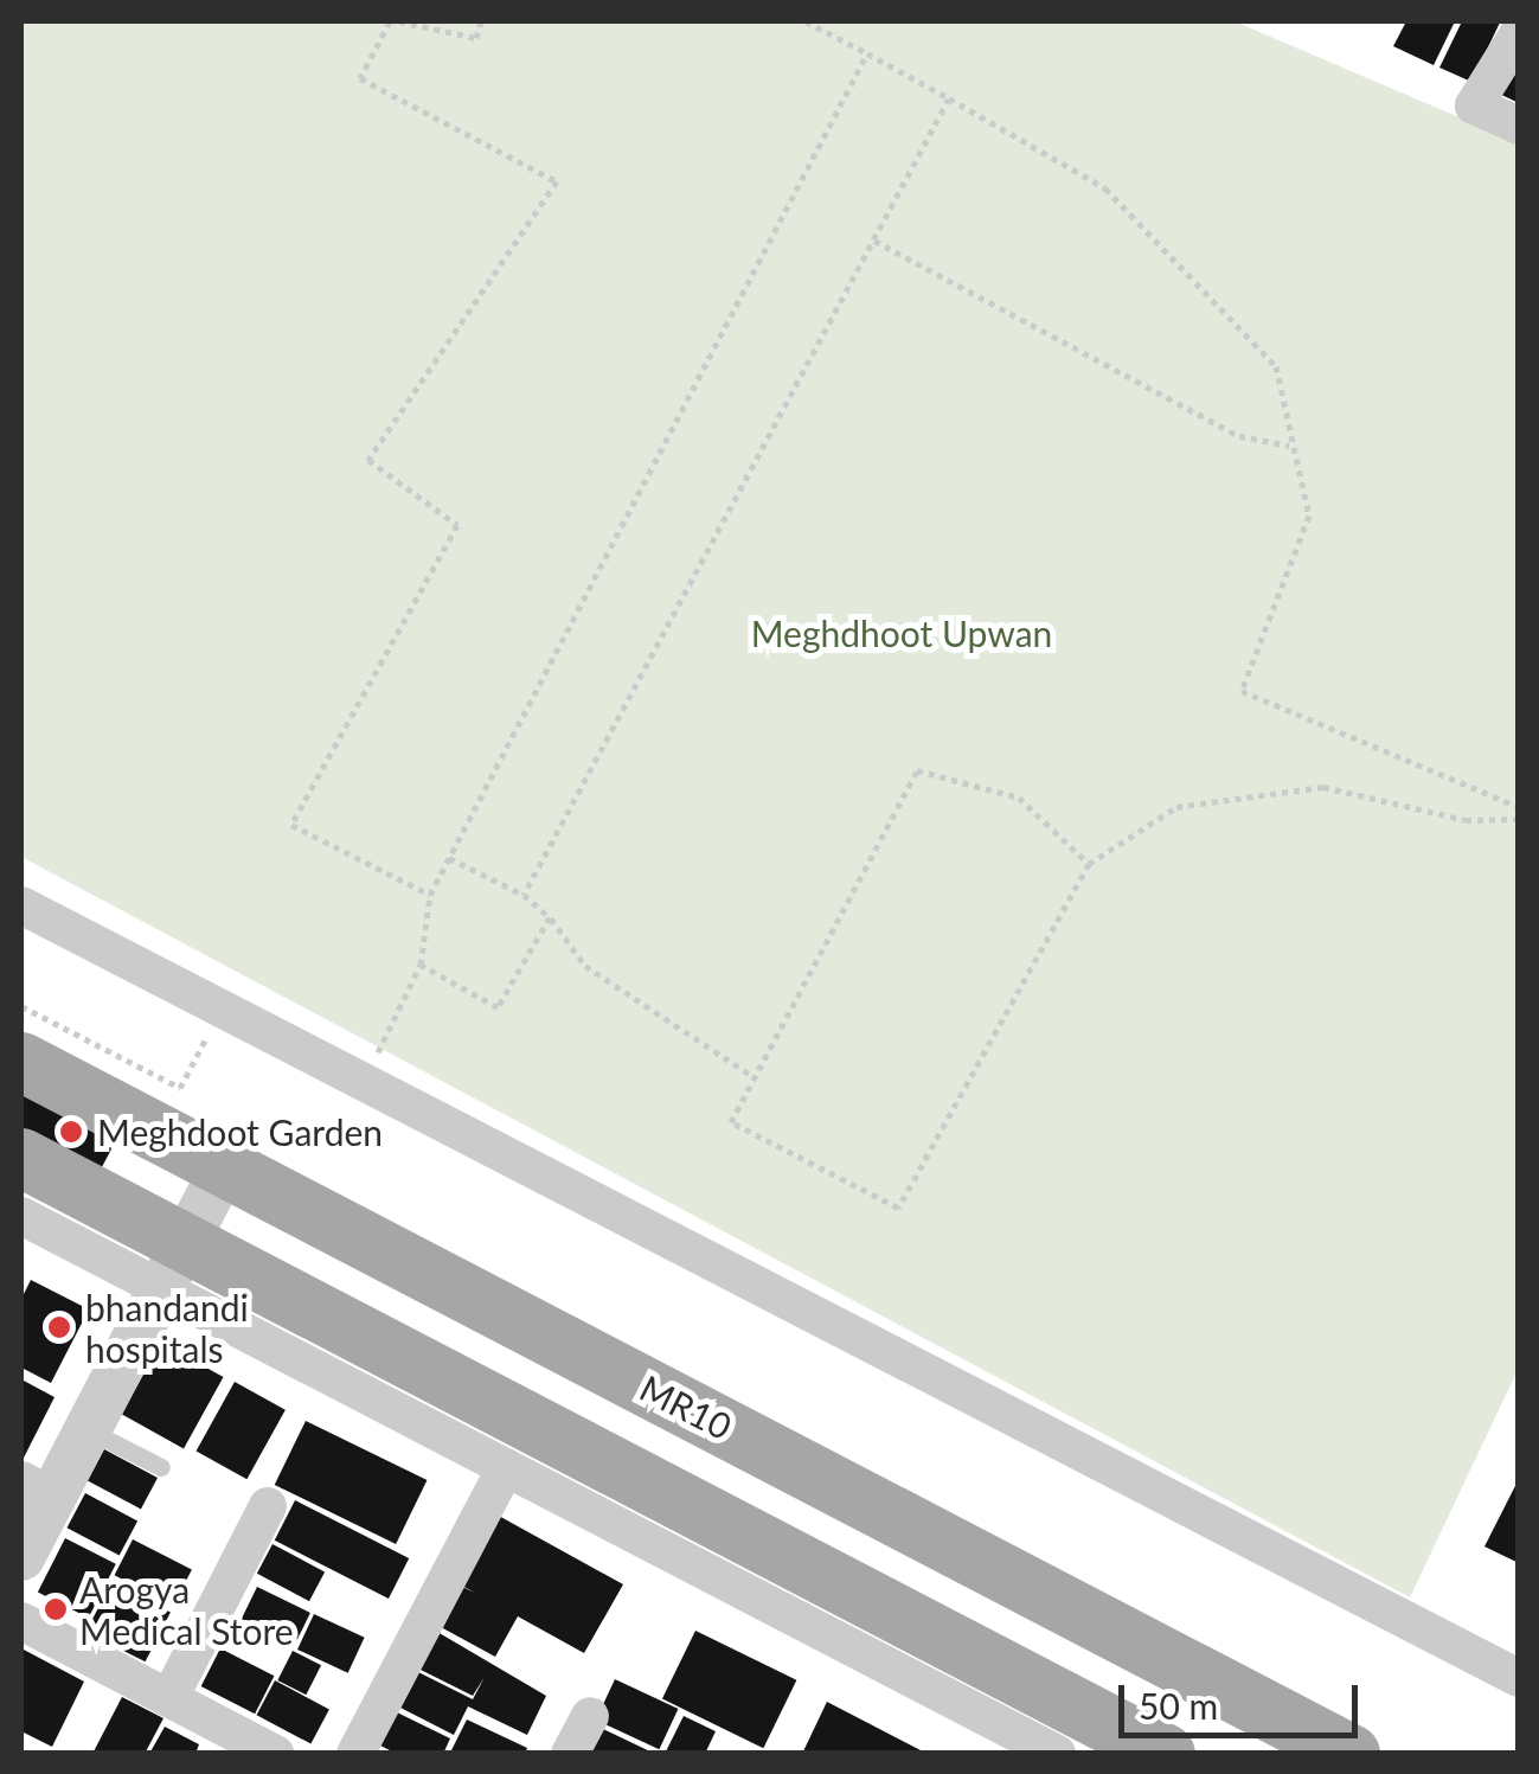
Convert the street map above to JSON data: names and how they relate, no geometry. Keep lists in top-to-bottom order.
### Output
{
  "streets": {
    "main road": ["MR10"]
  },
  "parks": ["Meghdhoot Upwan"],
  "places": ["Meghdoot Garden", "bhandandi hospitals", "Arogya Medical Store"],
  "scale_bar": "50 m"
}
